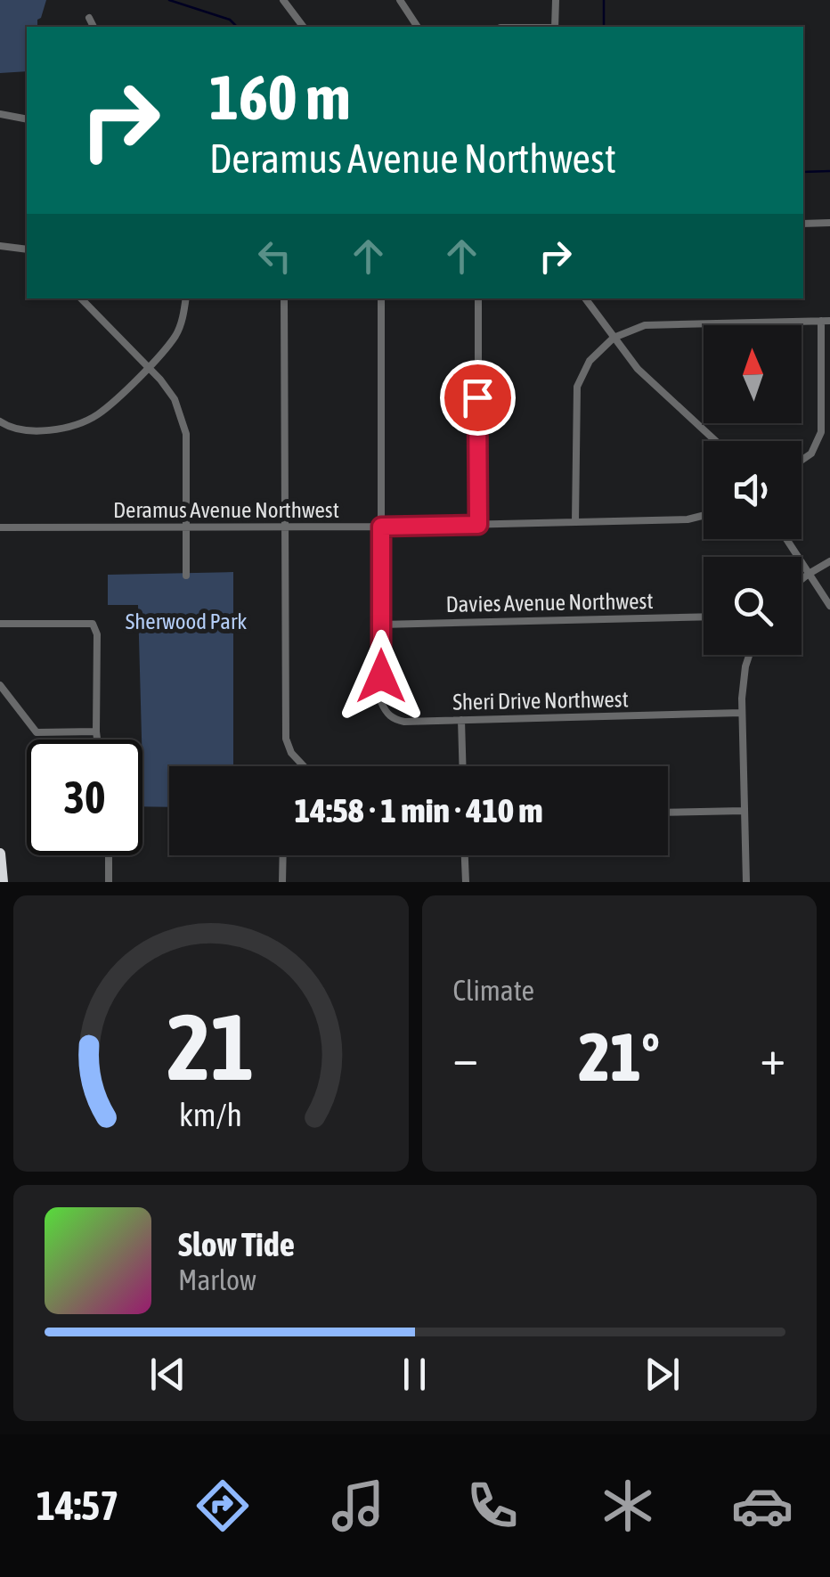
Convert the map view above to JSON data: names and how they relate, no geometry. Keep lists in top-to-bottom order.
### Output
{
  "streets": {
    "street": ["Deramus Avenue Northwest", "Davies Avenue Northwest", "Sheri Drive Northwest"]
  },
  "crossings": [
    ["Deramus Avenue Northwest", "Sheri Drive Northwest"],
    ["Davies Avenue Northwest", "Sheri Drive Northwest"]
  ],
  "parks": ["Sherwood Park"],
  "north": "top",
  "page": {
    "turn": ["160 m", "Deramus Avenue Northwest"],
    "limit": "30",
    "trip": "14:58 · 1 min · 410 m",
    "tile": "Climate",
    "heat": ["−", "21°", "+"],
    "song": ["Slow Tide", "Marlow"],
    "tabs": "14:57",
    "gauge": ["21", "km/h"]
  }
}
